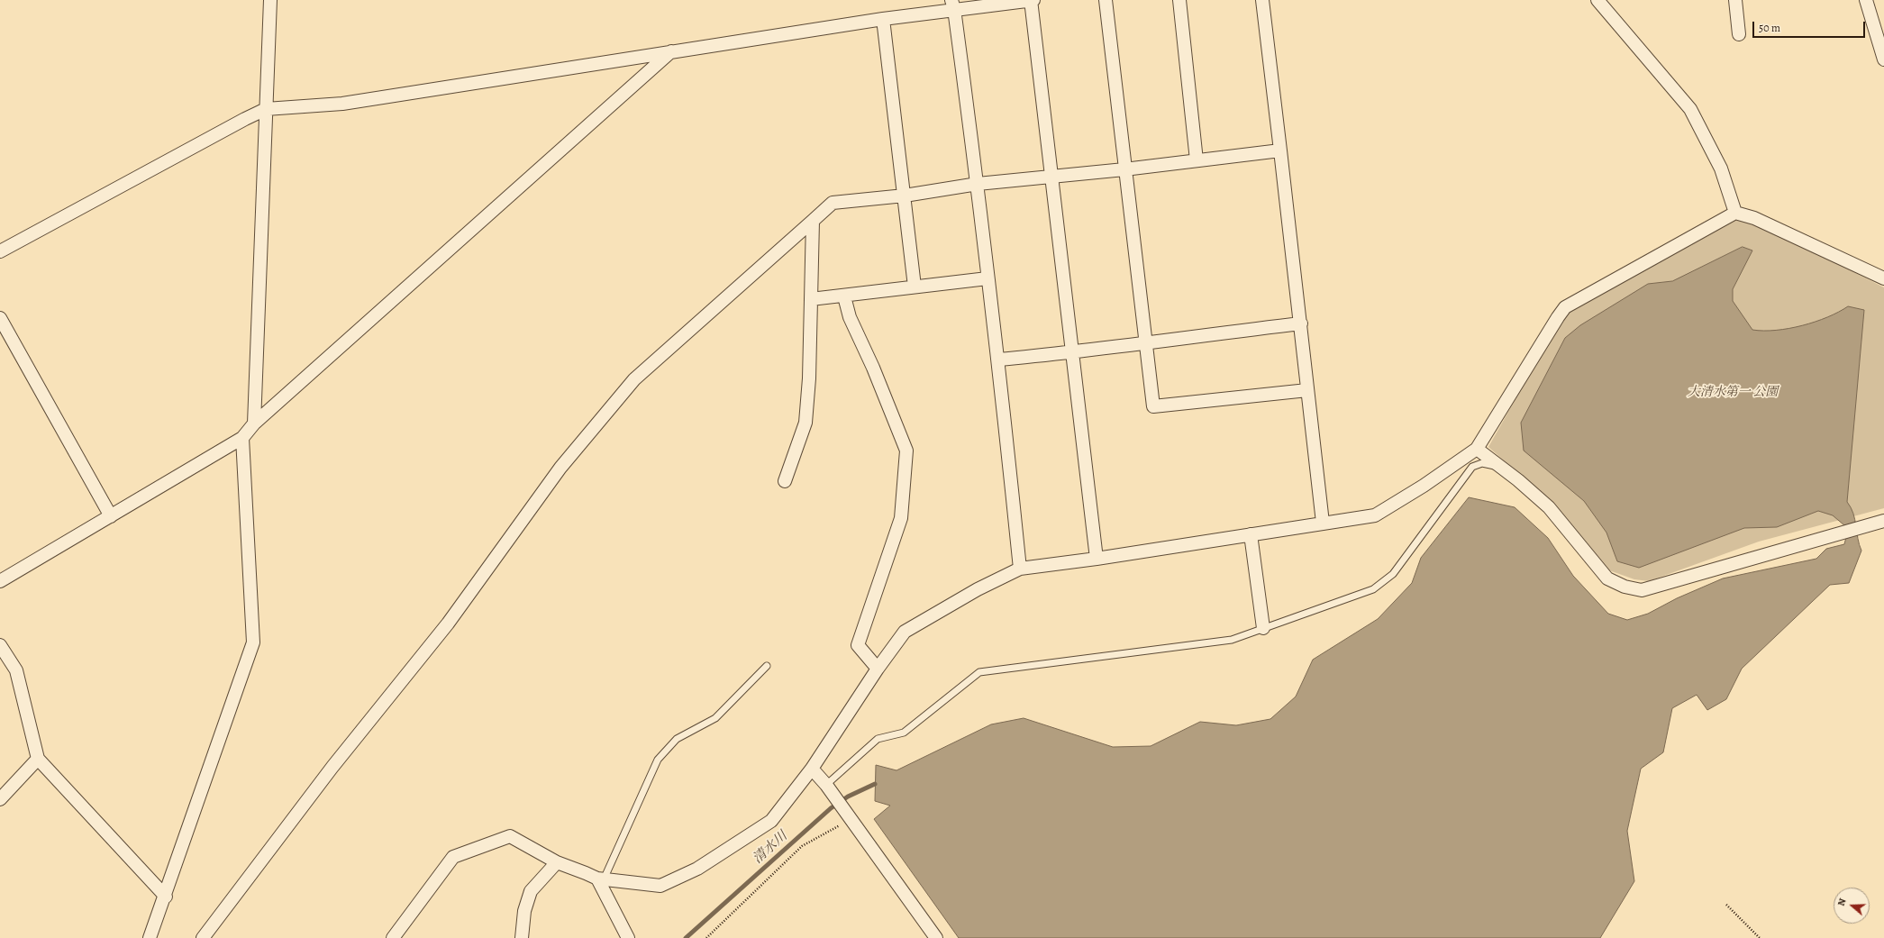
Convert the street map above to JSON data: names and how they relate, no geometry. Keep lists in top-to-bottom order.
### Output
{
  "water": ["清水川"],
  "parks": ["大清水第一 公園"],
  "scale_bar": "50 m",
  "north": "left"
}
